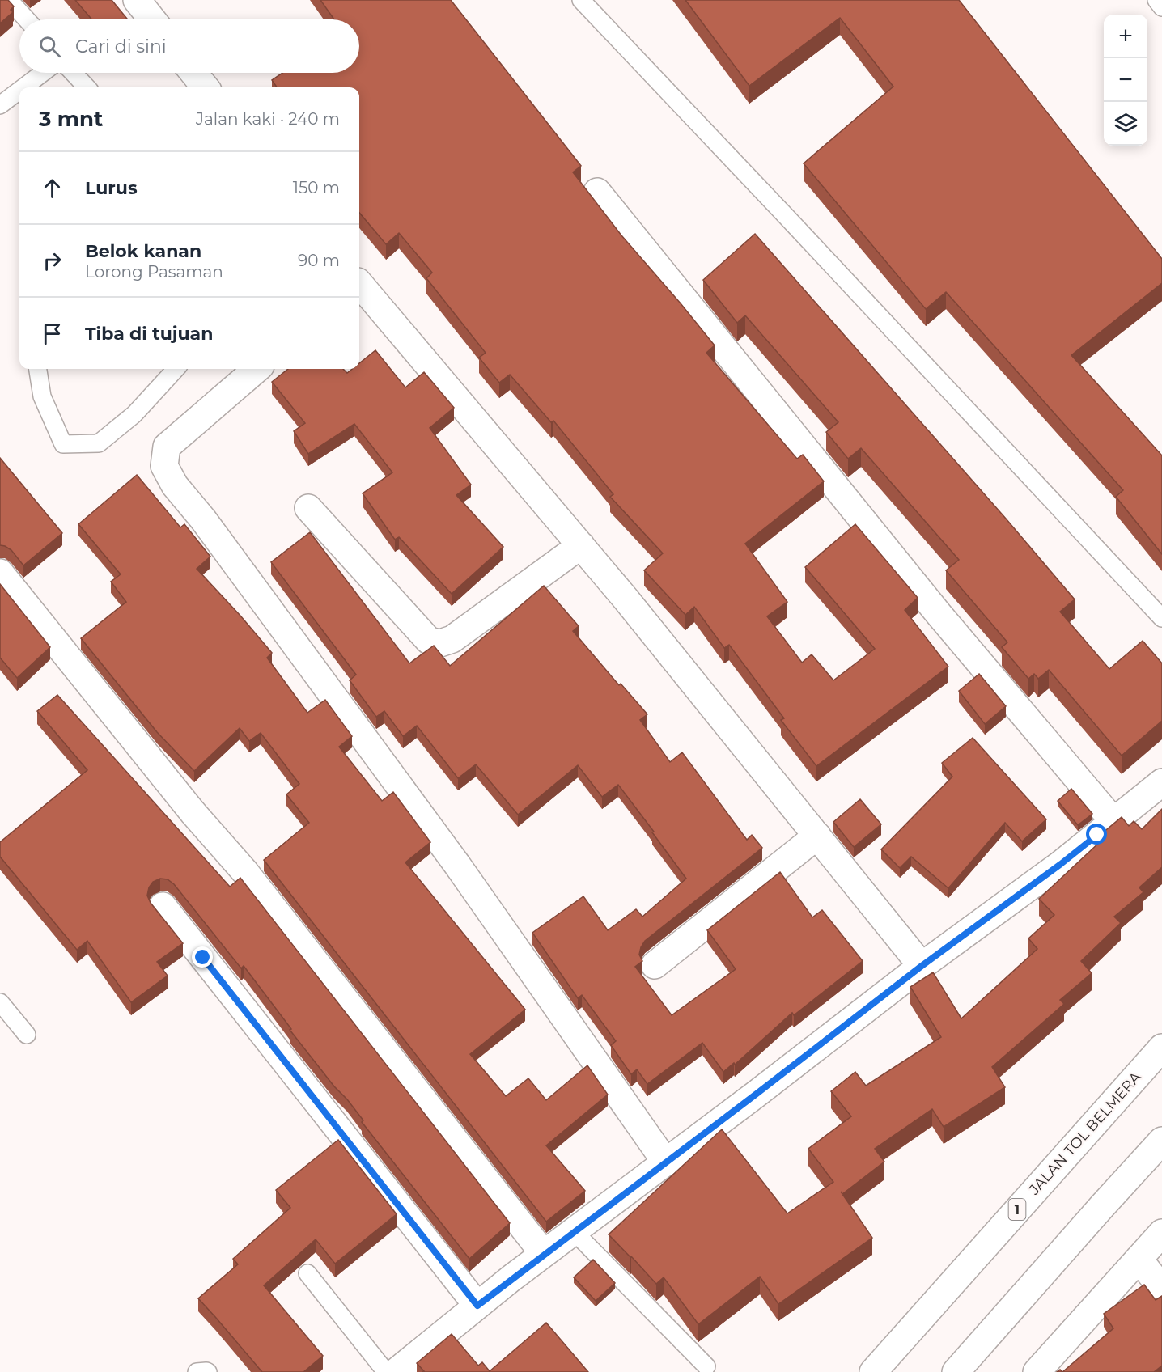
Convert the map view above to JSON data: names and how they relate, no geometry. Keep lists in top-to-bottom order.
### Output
{
  "streets": {
    "main road": ["JALAN TOL BELMERA", "1"]
  },
  "page": {
    "map_buttons": ["+", "−"],
    "search": "Cari di sini",
    "heading": ["3 mnt", "Jalan kaki · 240 m"],
    "list": [
      ["Lurus", "150 m"],
      ["Belok kanan", "Lorong Pasaman", "90 m"],
      "Tiba di tujuan"
    ]
  }
}
